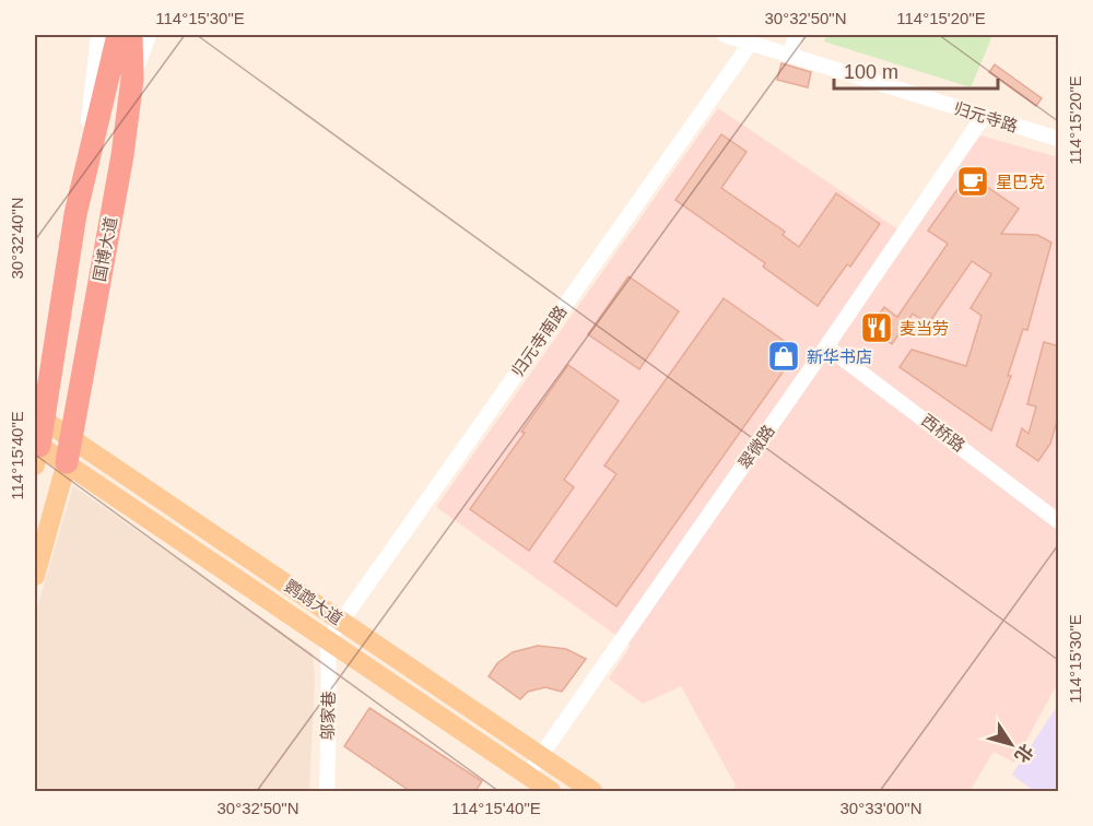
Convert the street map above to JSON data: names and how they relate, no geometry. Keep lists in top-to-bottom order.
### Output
{
  "streets": {
    "highway": ["国博大道"],
    "main road": ["鹦鹉大道"],
    "street": [
      "归元寺路",
      "归元寺南路",
      "西桥路",
      "翠微路",
      "邬家巷"
    ]
  },
  "crossings": [
    ["归元寺路", "归元寺南路"],
    ["归元寺路", "翠微路"],
    ["国博大道", "鹦鹉大道"],
    ["归元寺南路", "鹦鹉大道"],
    ["归元寺南路", "邬家巷"],
    ["西桥路", "翠微路"],
    ["翠微路", "鹦鹉大道"],
    ["鹦鹉大道", "邬家巷"]
  ],
  "places": {
    "cafe": ["星巴克"],
    "restaurant": ["麦当劳"],
    "shop": ["新华书店"]
  },
  "scale_bar": "100 m",
  "north": "bottom right",
  "coordinates": [
    "114°15'30\"E",
    "30°32'50\"N",
    "114°15'20\"E",
    "30°32'40\"N",
    "114°15'40\"E",
    "30°33'00\"N"
  ]
}
